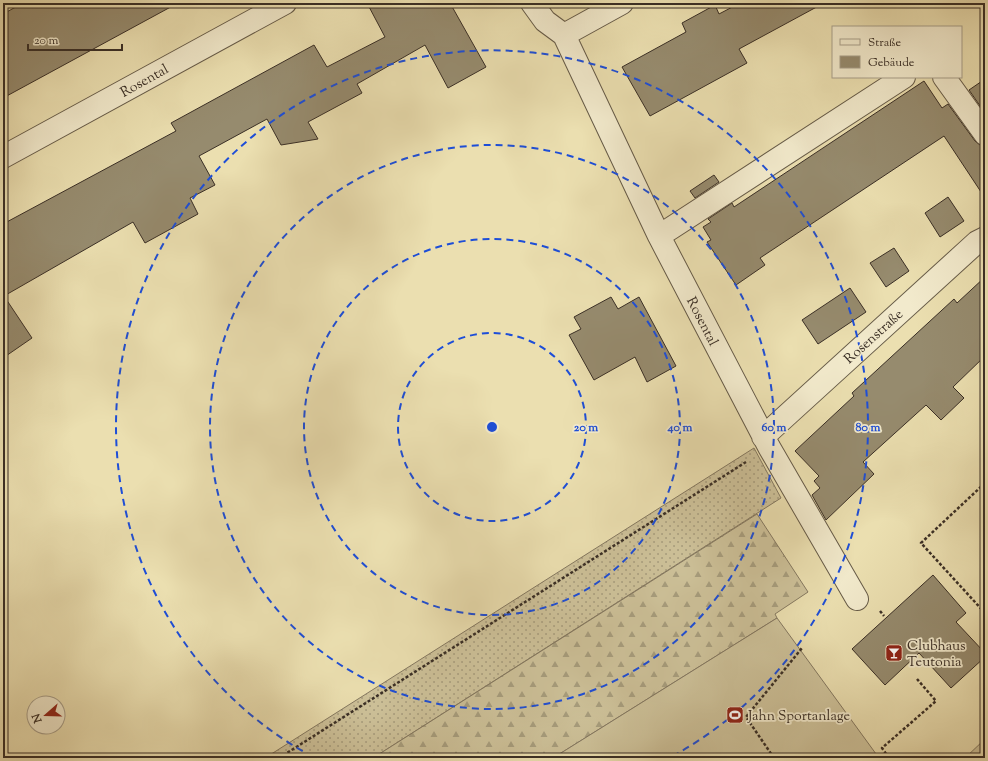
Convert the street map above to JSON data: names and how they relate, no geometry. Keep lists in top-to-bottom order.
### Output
{
  "streets": {
    "street": ["Rosental", "Rosenstraße"]
  },
  "crossings": [
    ["Rosental", "Rosenstraße"]
  ],
  "places": {
    "bar": ["Clubhaus Teutonia"],
    "sports": ["Jahn Sportanlage"]
  },
  "legend": ["Straße", "Gebäude"],
  "scale_bar": "20 m",
  "north": "left",
  "rings": [
    "20 m",
    "40 m",
    "60 m",
    "80 m"
  ]
}
